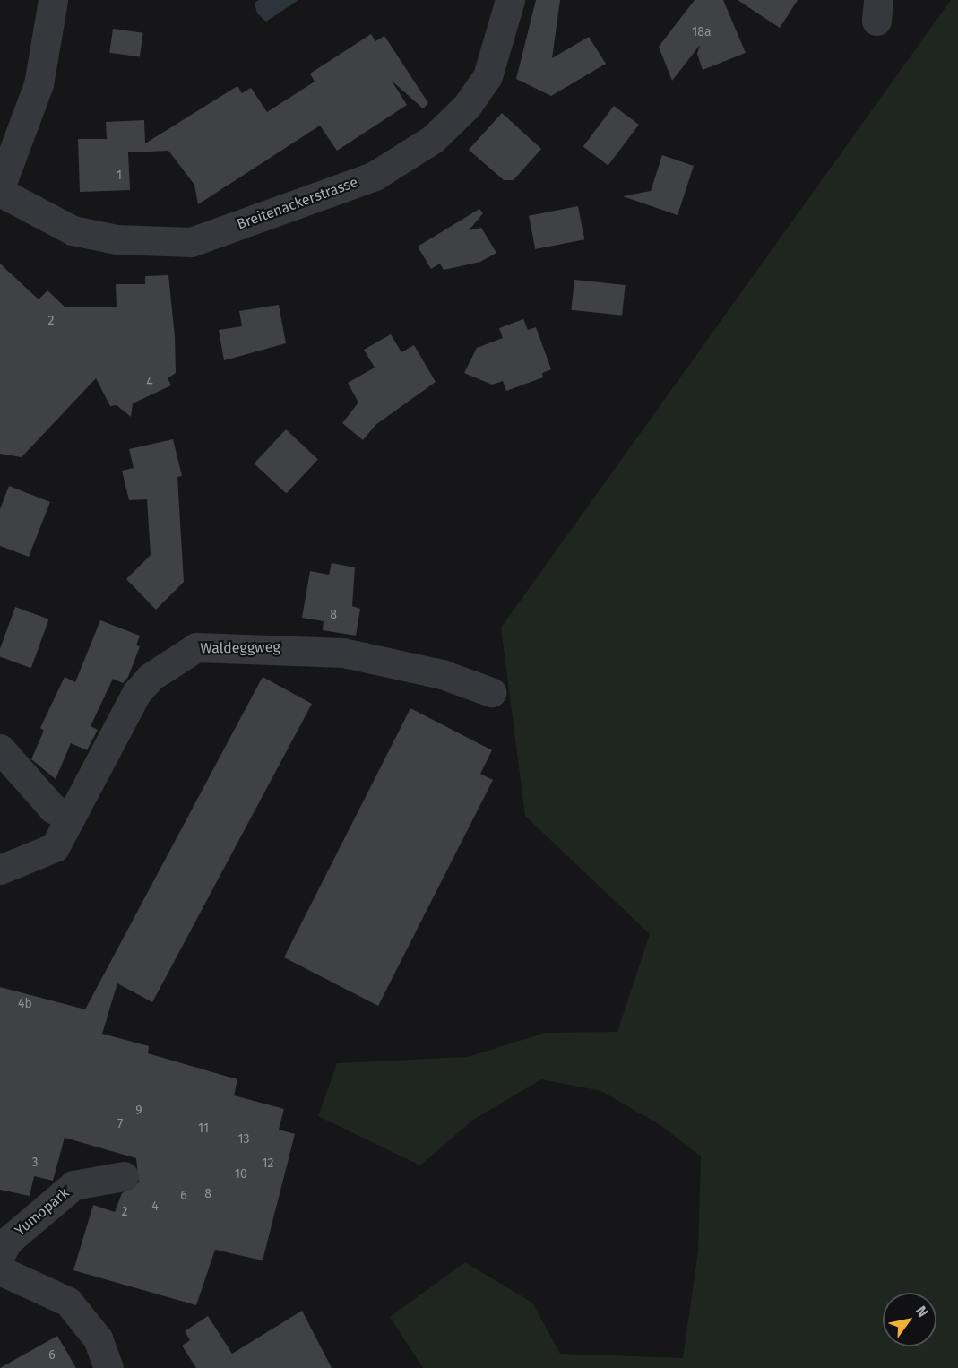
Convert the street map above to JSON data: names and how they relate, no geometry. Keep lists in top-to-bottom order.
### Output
{
  "streets": {
    "street": ["Breitenackerstrasse", "Waldeggweg", "Yumopark"]
  },
  "house_numbers": [
    "18a",
    "1",
    "2",
    "4",
    "8",
    "4b",
    "9",
    "7",
    "11",
    "13",
    "3",
    "12",
    "10",
    "8",
    "6",
    "4",
    "2",
    "6"
  ],
  "north": "top right"
}
